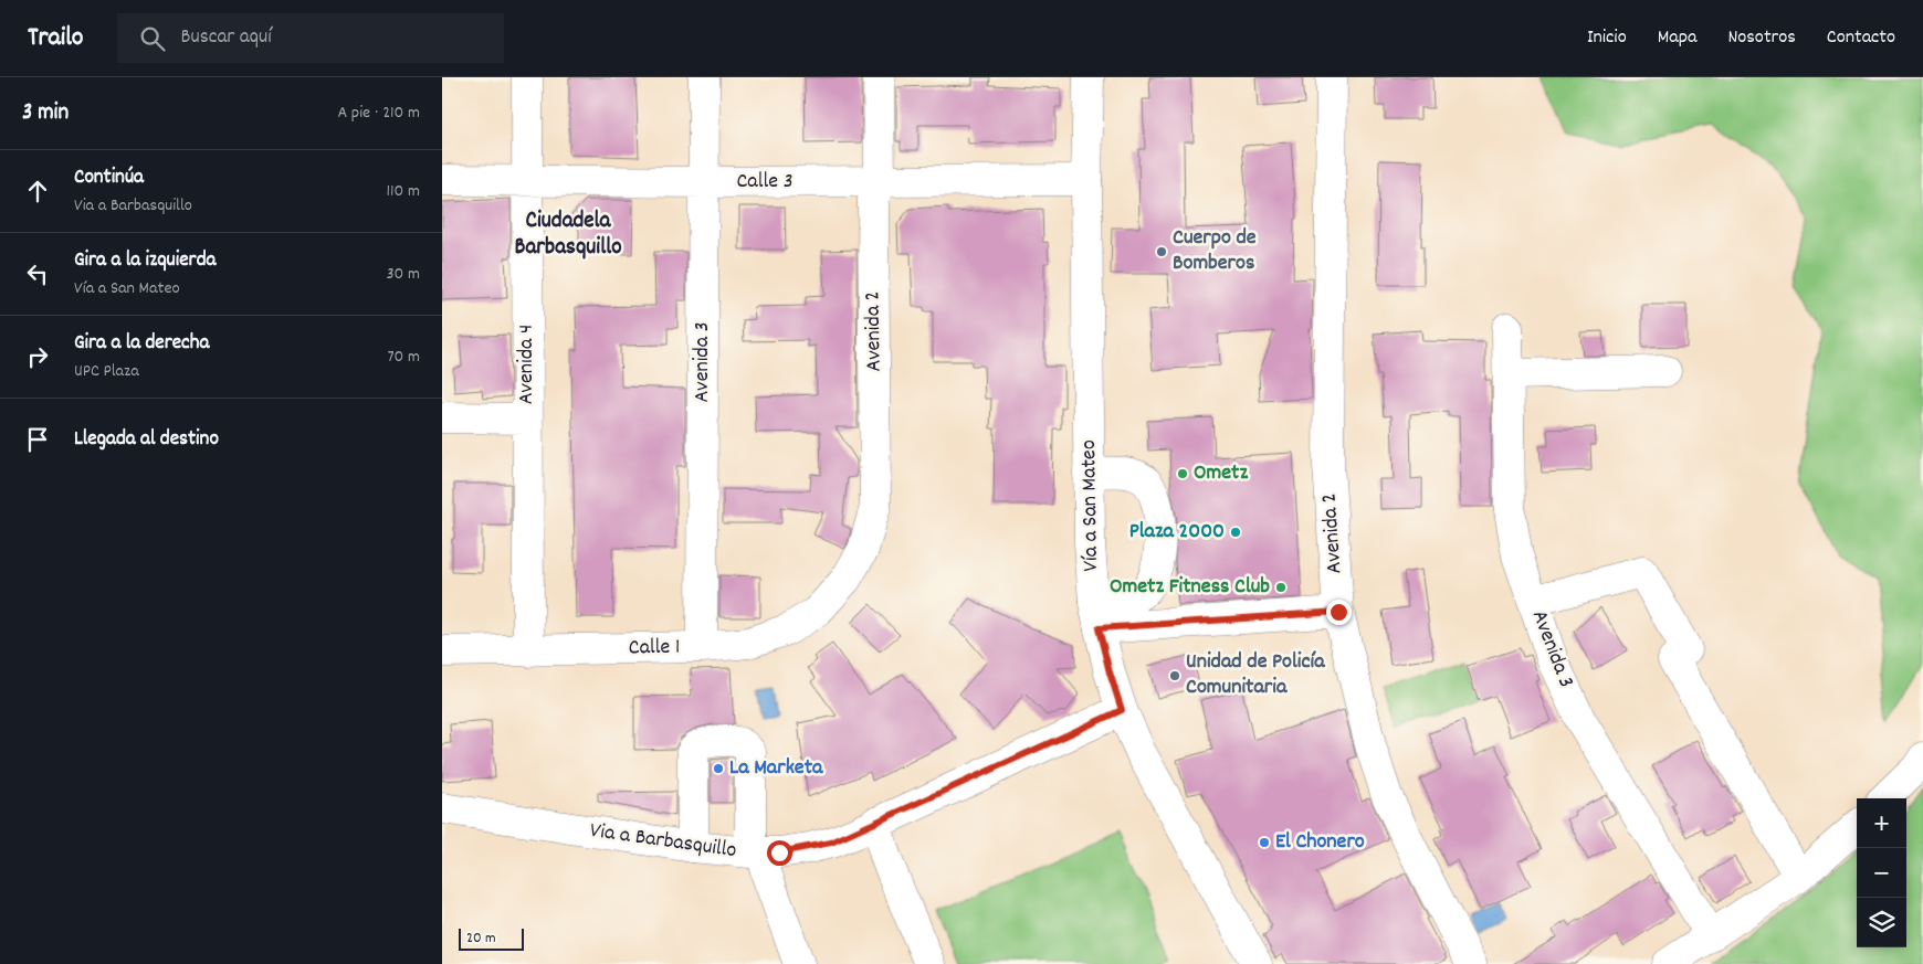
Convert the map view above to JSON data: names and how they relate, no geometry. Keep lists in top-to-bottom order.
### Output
{
  "streets": {
    "street": [
      "Calle 3",
      "Avenida 2",
      "Avenida 3",
      "Avenida 4",
      "Vía a San Mateo",
      "Calle 1",
      "Via a Barbasquillo"
    ]
  },
  "crossings": [
    ["Calle 3", "Avenida 2"],
    ["Calle 3", "Avenida 3"],
    ["Calle 3", "Avenida 4"],
    ["Calle 3", "Vía a San Mateo"],
    ["Avenida 2", "Calle 1"],
    ["Avenida 3", "Calle 1"],
    ["Avenida 4", "Calle 1"],
    ["Vía a San Mateo", "Via a Barbasquillo"]
  ],
  "districts": ["Ciudadela Barbasquillo"],
  "places": [
    "Cuerpo de Bomberos",
    "Ometz",
    "Plaza 2000",
    "Ometz Fitness Club",
    "Unidad de Policía Comunitaria",
    "La Marketa",
    "El Chonero"
  ],
  "scale_bar": "20 m",
  "page": {
    "header": "Trailo",
    "search": "Buscar aquí",
    "nav": [
      "Inicio",
      "Mapa",
      "Nosotros",
      "Contacto"
    ],
    "heading": ["3 min", "A pie · 210 m"],
    "list": [
      ["Continúa", "Via a Barbasquillo", "110 m"],
      ["Gira a la izquierda", "Vía a San Mateo", "30 m"],
      ["Gira a la derecha", "UPC Plaza", "70 m"],
      "Llegada al destino"
    ],
    "map_buttons": ["+", "−"],
    "scale": "20 m"
  }
}
